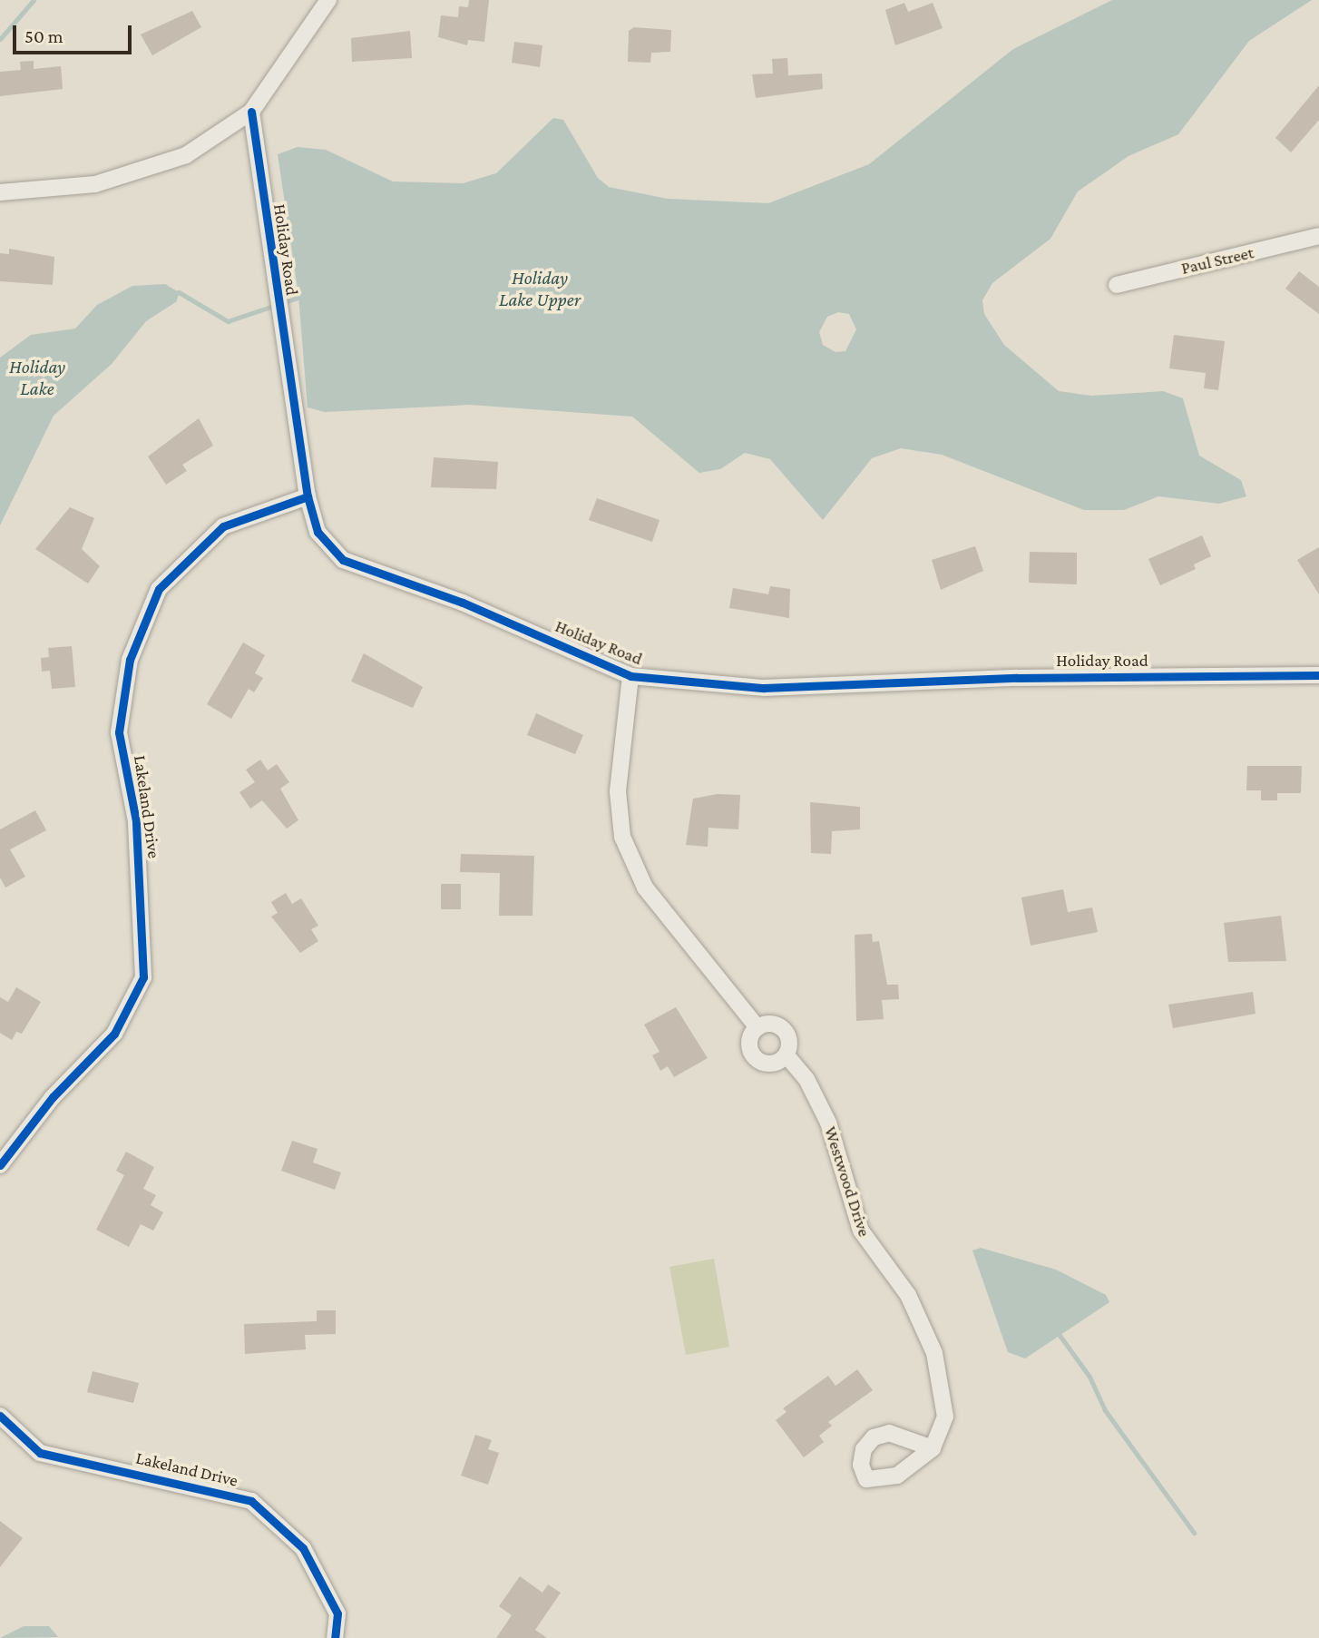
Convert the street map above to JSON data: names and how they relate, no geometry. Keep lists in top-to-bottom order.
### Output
{
  "streets": {
    "street": [
      "Holiday Road",
      "Paul Street",
      "Lakeland Drive",
      "Westwood Drive"
    ]
  },
  "crossings": [
    ["Holiday Road", "Lakeland Drive"]
  ],
  "water": ["Holiday Lake Upper", "Holiday Lake"],
  "scale_bar": "50 m"
}
